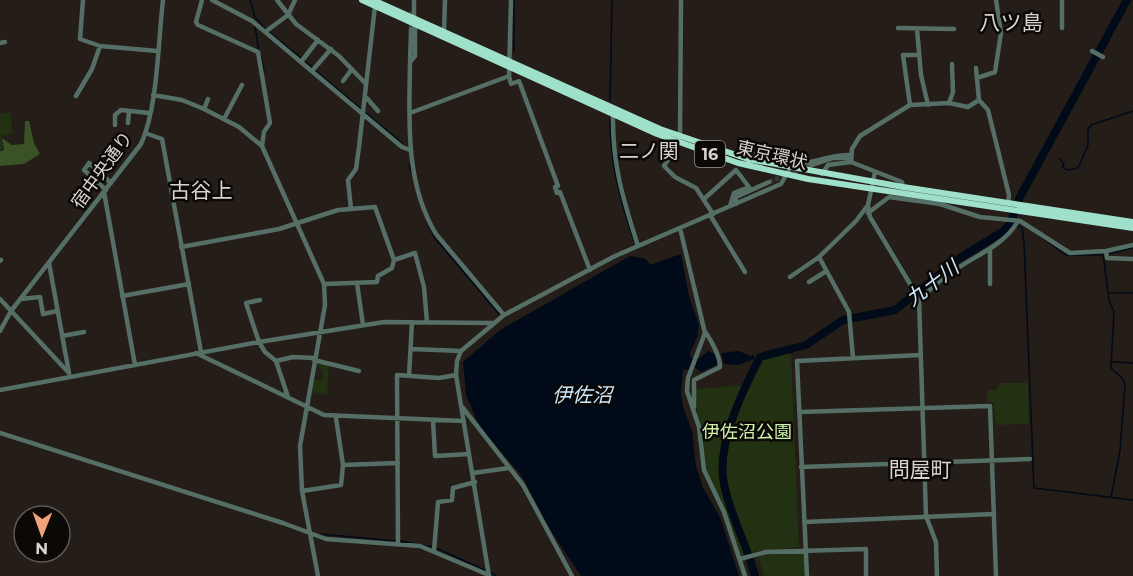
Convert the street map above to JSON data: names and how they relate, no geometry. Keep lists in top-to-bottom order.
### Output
{
  "streets": {
    "highway": ["16", "東京環状"],
    "street": ["宿中央通り"]
  },
  "districts": [
    "八ツ島",
    "二ノ関",
    "古谷上",
    "問屋町"
  ],
  "water": ["九十川", "伊佐沼"],
  "parks": ["伊佐沼公園"],
  "north": "bottom"
}
